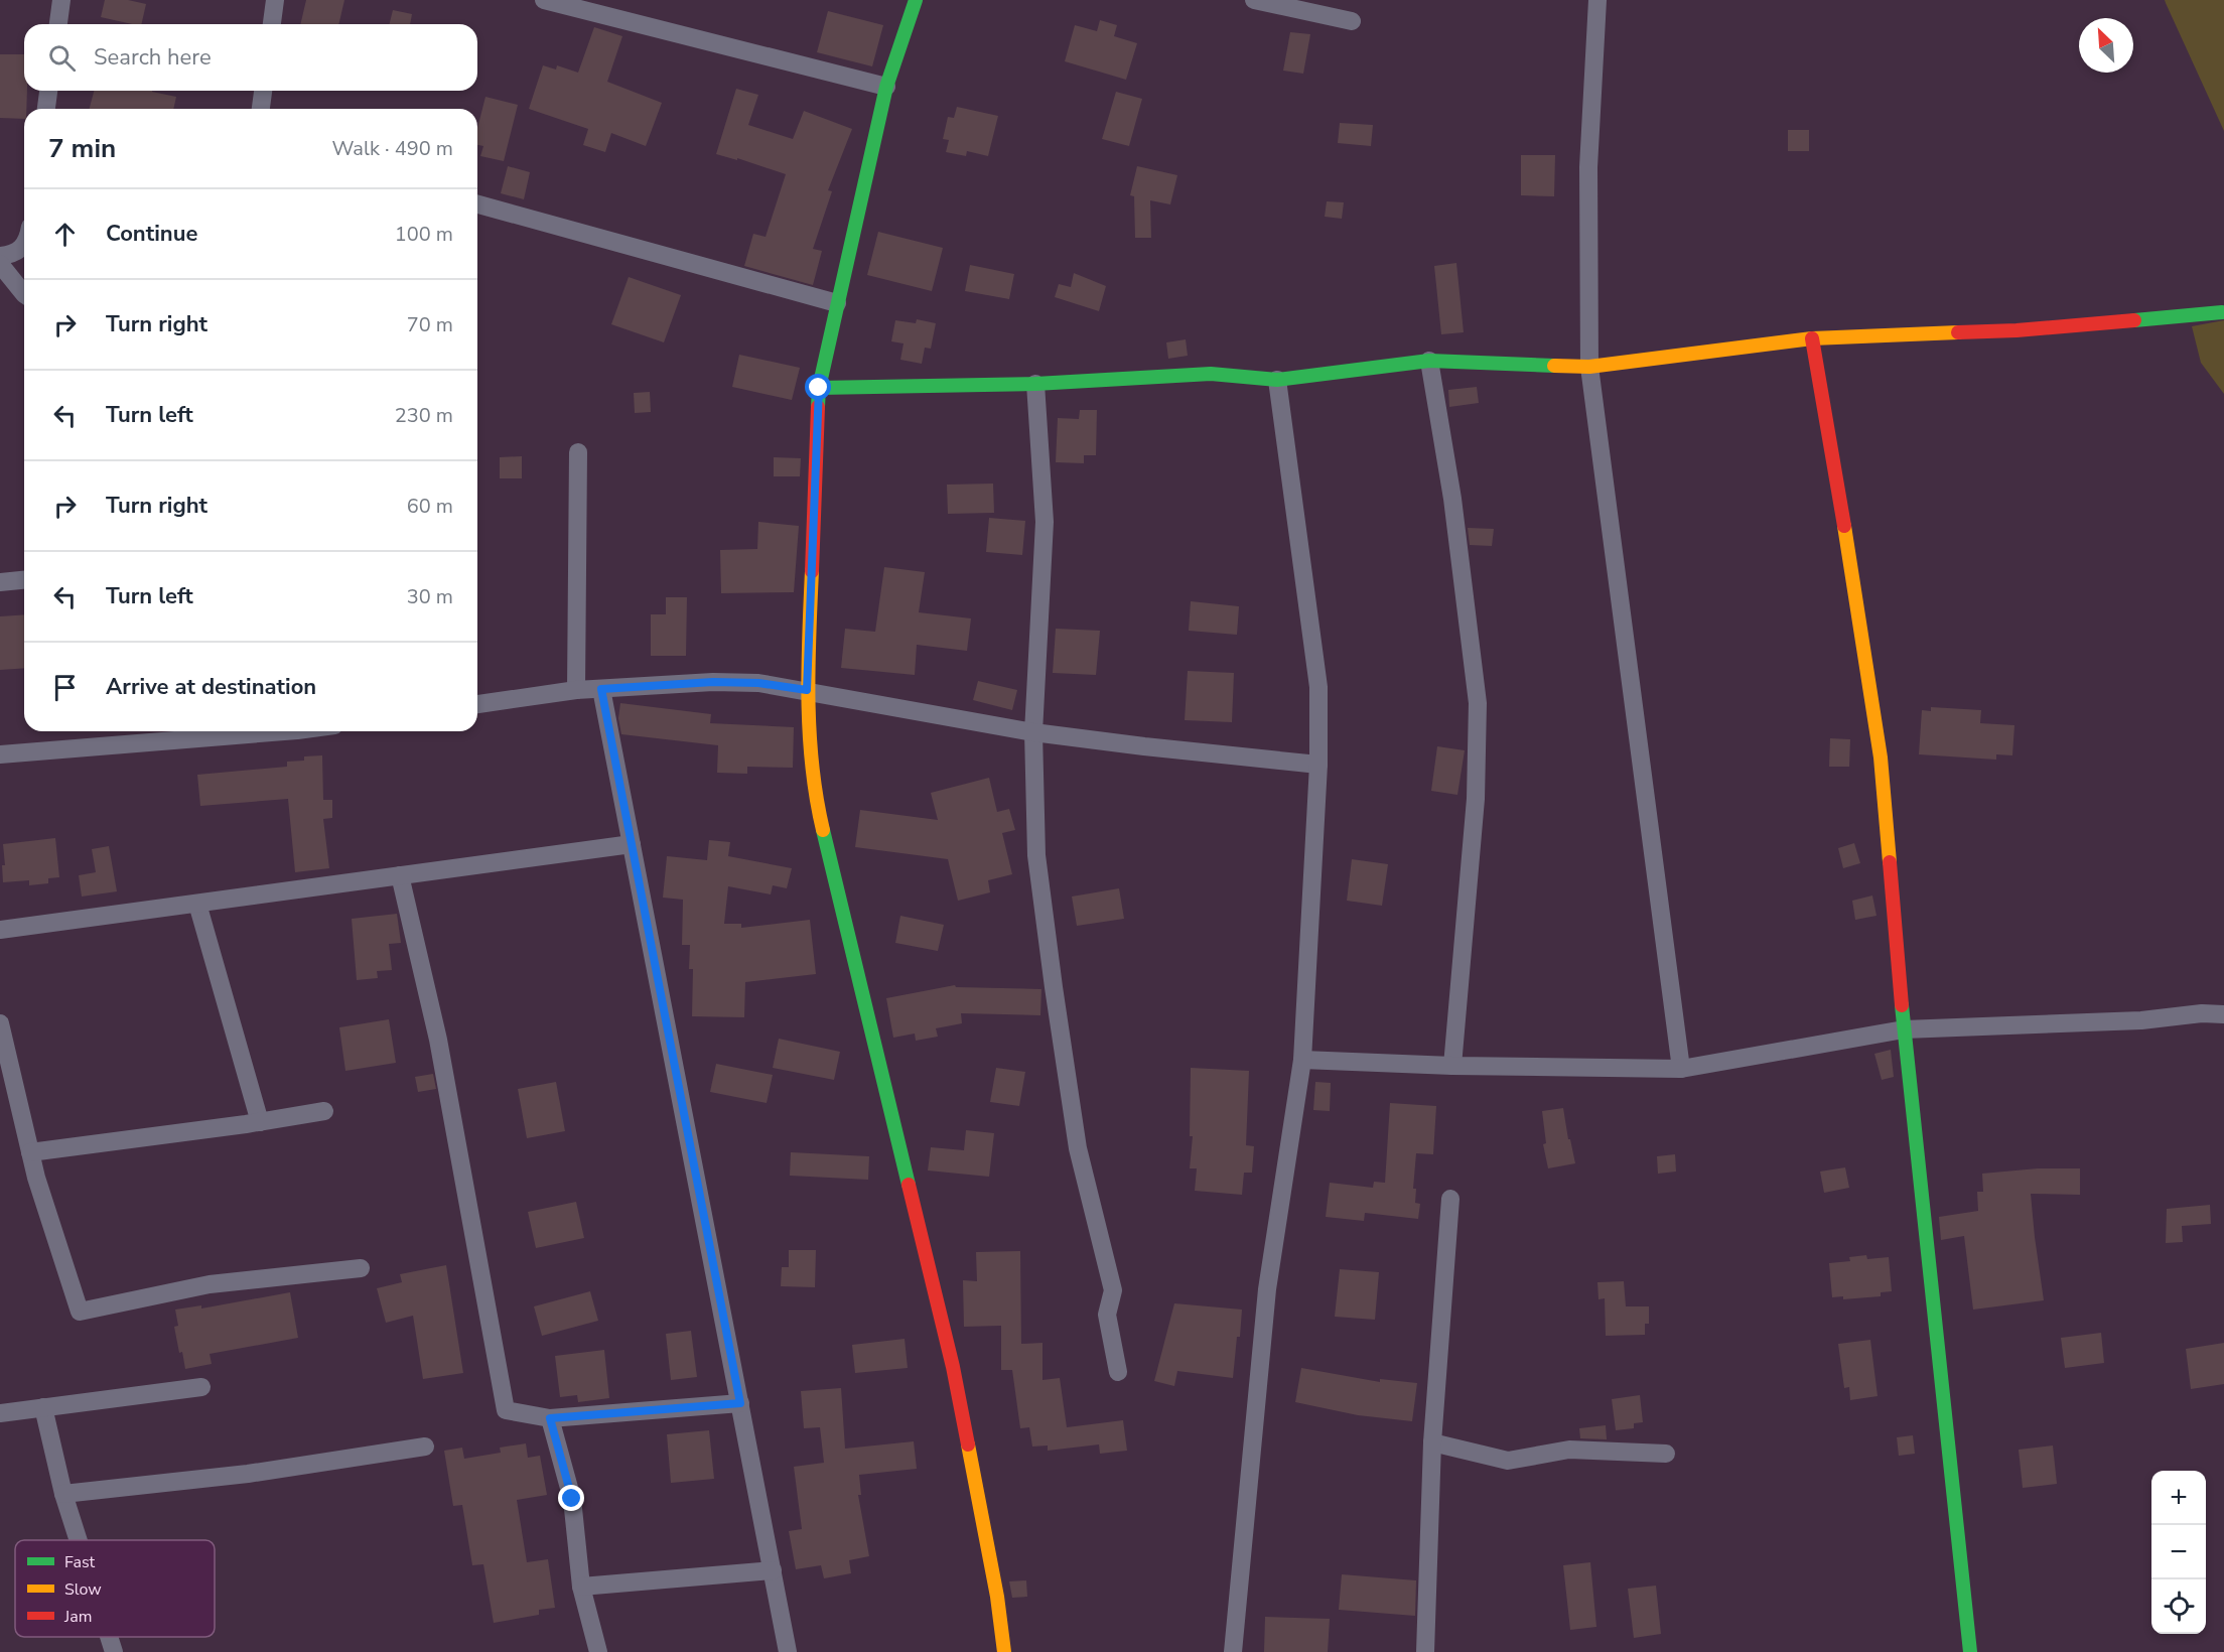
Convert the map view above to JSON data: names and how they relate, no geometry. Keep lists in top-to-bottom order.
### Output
{
  "legend": ["Fast", "Slow", "Jam"],
  "north": "top left",
  "page": {
    "search": "Search here",
    "heading": ["7 min", "Walk · 490 m"],
    "list": [
      ["Continue", "100 m"],
      ["Turn right", "70 m"],
      ["Turn left", "230 m"],
      ["Turn right", "60 m"],
      ["Turn left", "30 m"],
      "Arrive at destination"
    ],
    "map_buttons": ["+", "−"]
  }
}
